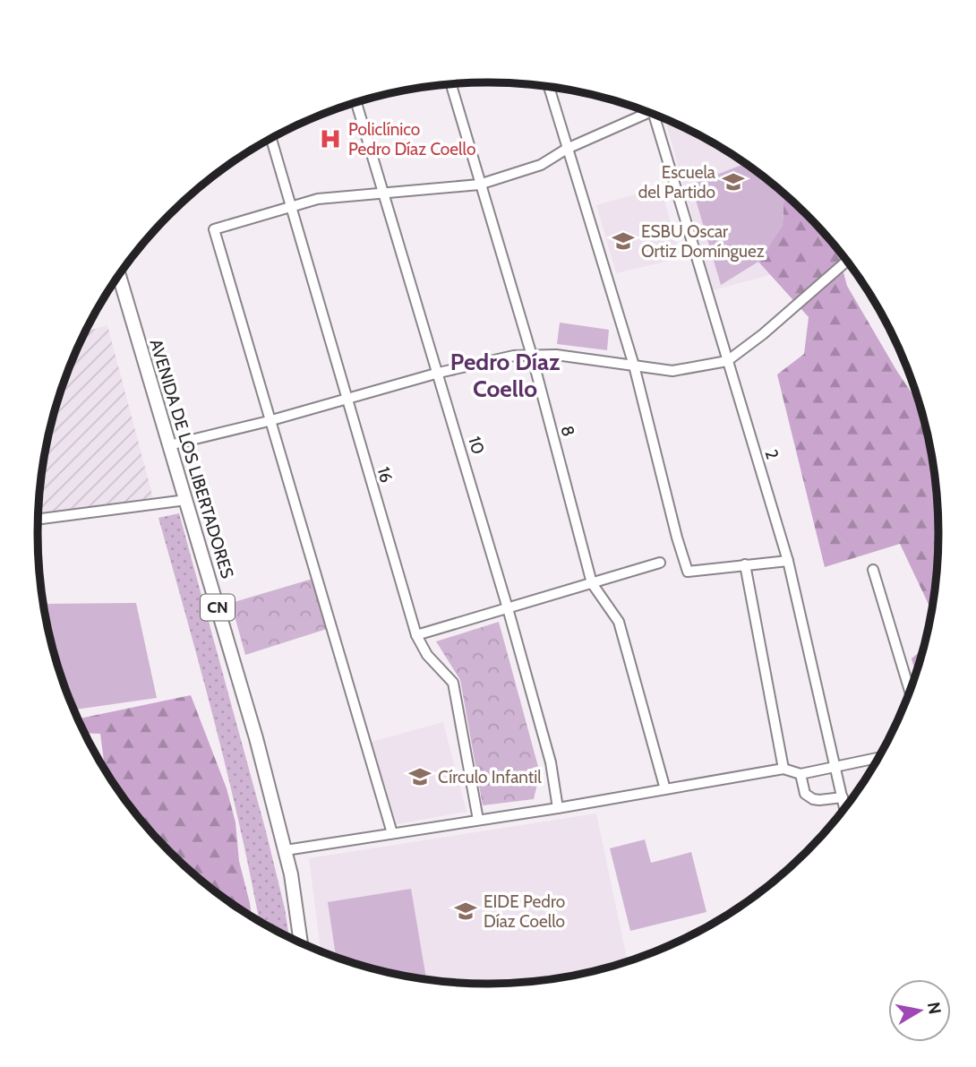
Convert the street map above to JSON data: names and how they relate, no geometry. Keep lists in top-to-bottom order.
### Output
{
  "streets": {
    "main road": ["AVENIDA DE LOS LIBERTADORES", "CN"],
    "street": [
      "8",
      "10",
      "2",
      "16"
    ]
  },
  "districts": ["Pedro Díaz Coello"],
  "places": {
    "hospital": ["Policlínico Pedro Díaz Coello"],
    "school or university": [
      "Escuela del Partido",
      "ESBU Oscar Ortiz Domínguez",
      "Círculo Infantil",
      "EIDE Pedro Díaz Coello"
    ]
  },
  "north": "right"
}
